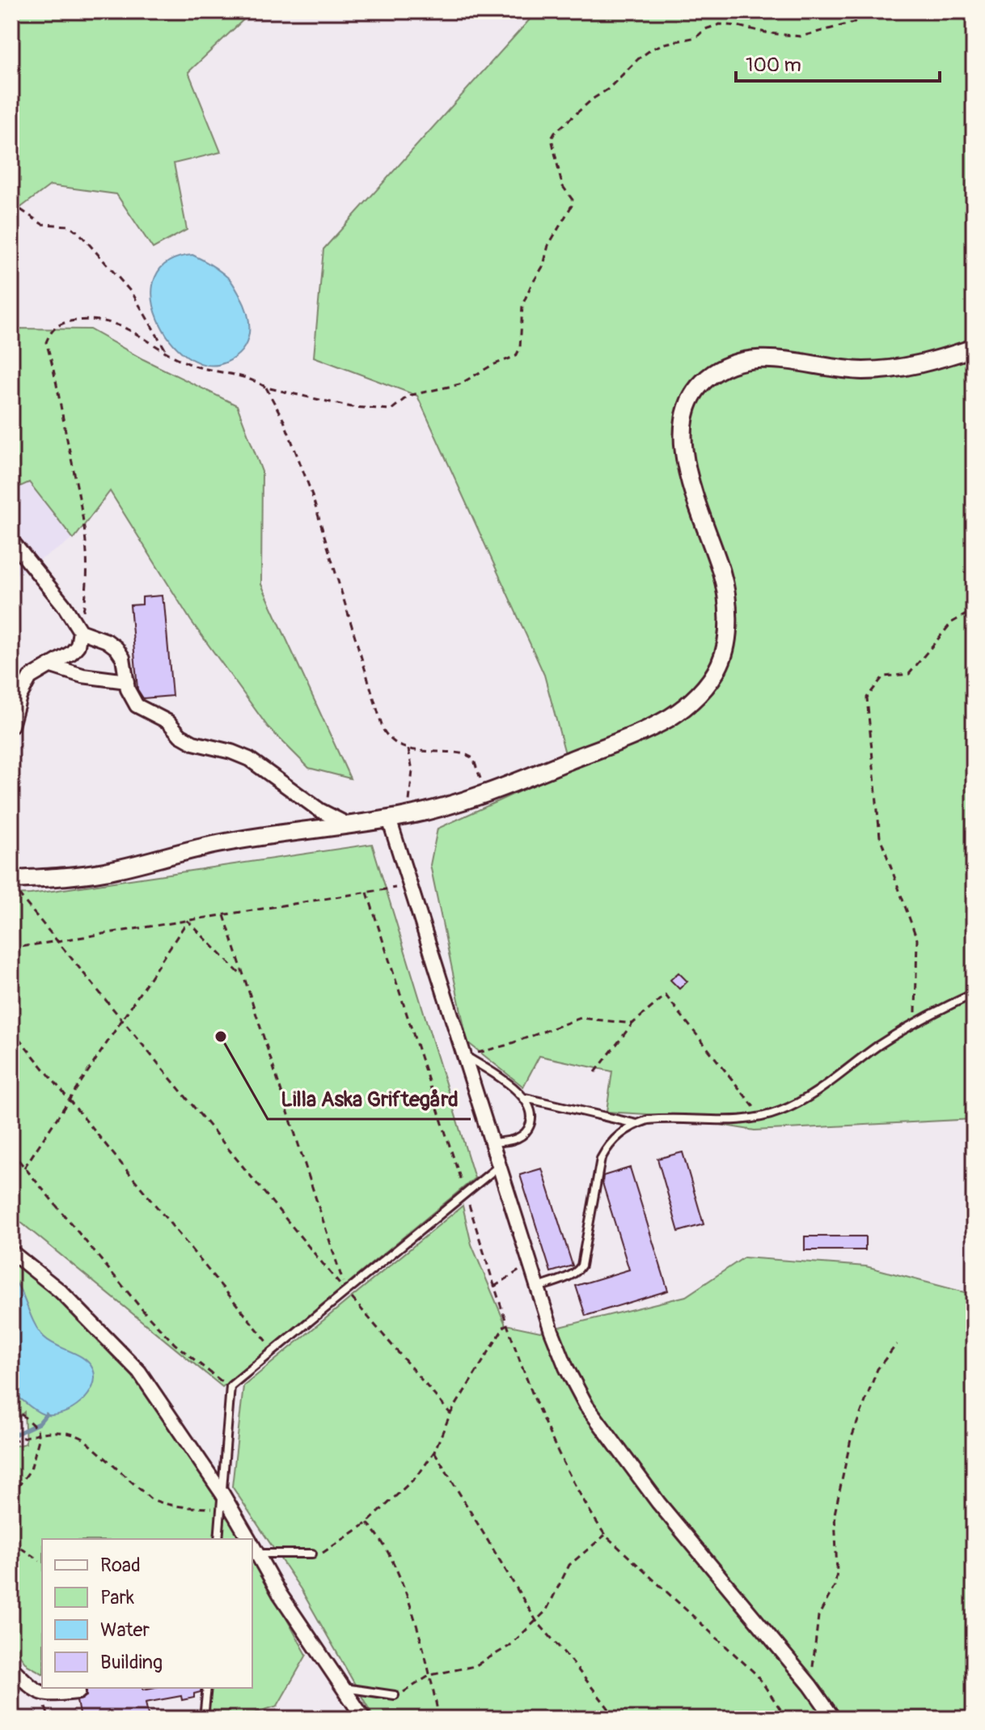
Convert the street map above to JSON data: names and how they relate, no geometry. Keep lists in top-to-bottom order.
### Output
{
  "places": ["Lilla Aska Griftegård"],
  "legend": [
    "Road",
    "Park",
    "Water",
    "Building"
  ],
  "scale_bar": "100 m"
}
